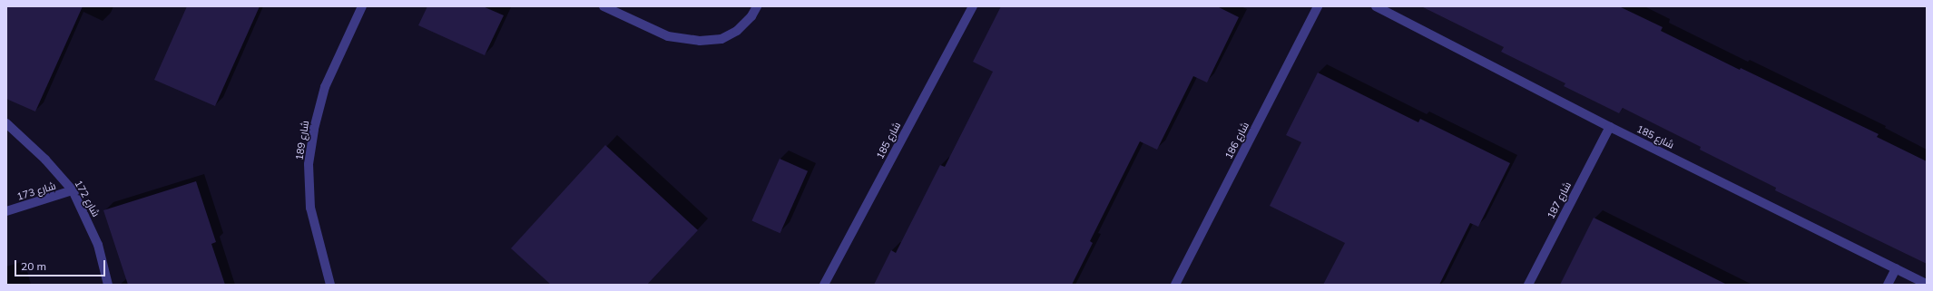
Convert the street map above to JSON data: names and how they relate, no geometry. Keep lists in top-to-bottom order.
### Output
{
  "streets": {
    "street": [
      "شارع 185",
      "شارع 189",
      "شارع 186",
      "شارع 173",
      "شارع 172",
      "شارع 187"
    ]
  },
  "crossings": [
    ["شارع 185", "شارع 187"],
    ["شارع 173", "شارع 172"]
  ],
  "scale_bar": "20 m"
}
